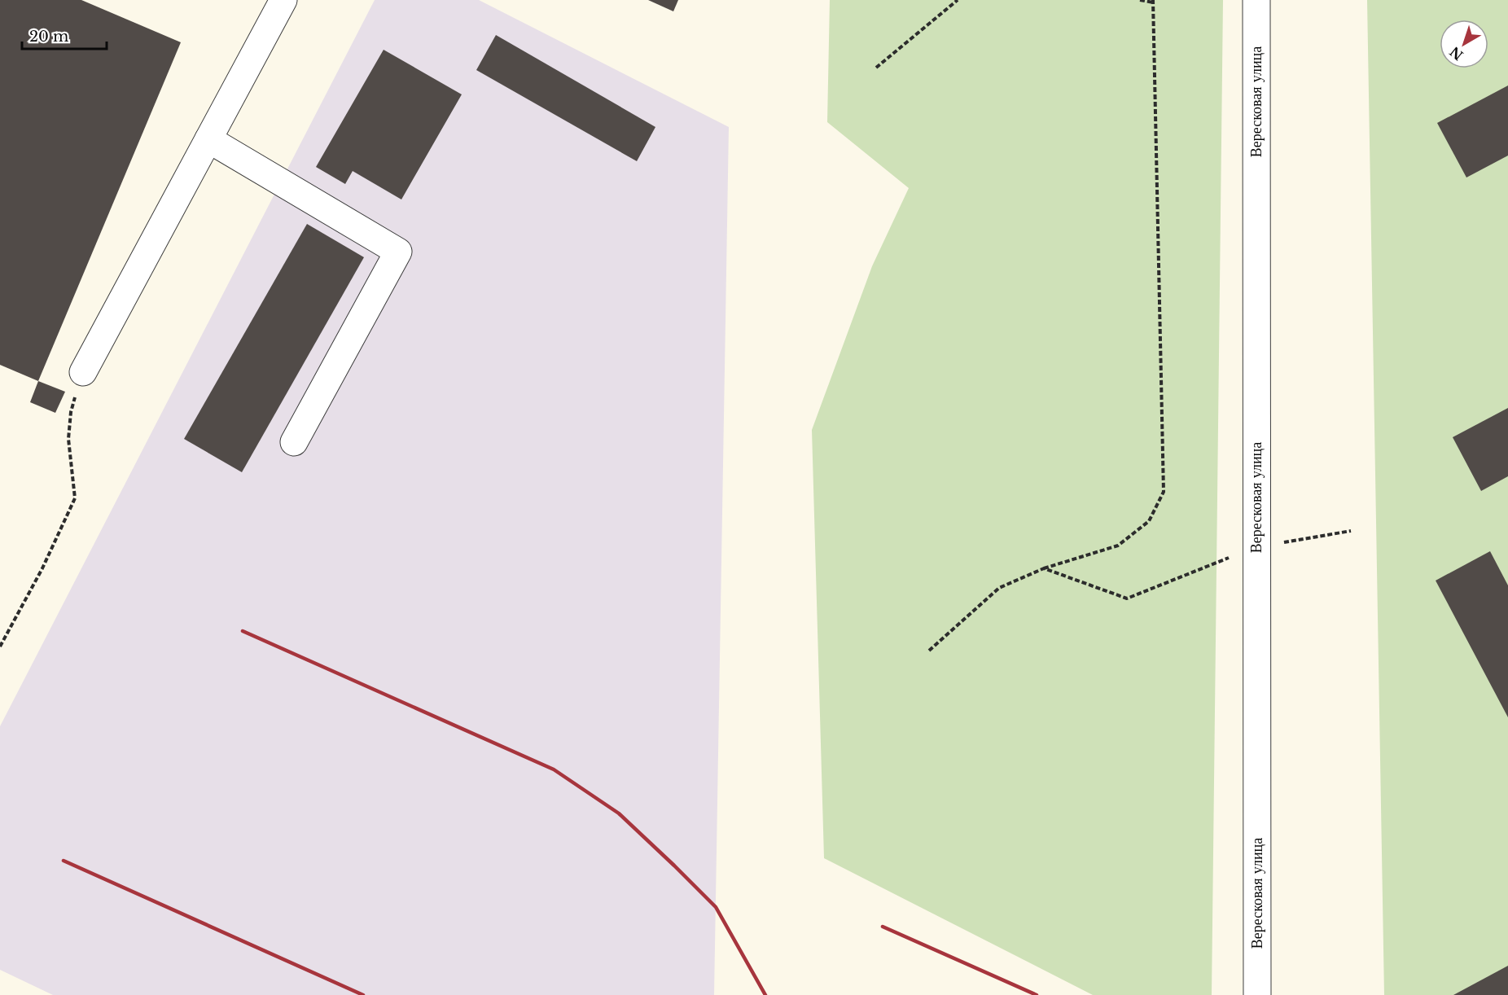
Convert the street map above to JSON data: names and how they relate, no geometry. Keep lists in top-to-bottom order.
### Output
{
  "streets": {
    "street": ["Вересковая улица"]
  },
  "scale_bar": "20 m",
  "north": "bottom left"
}
